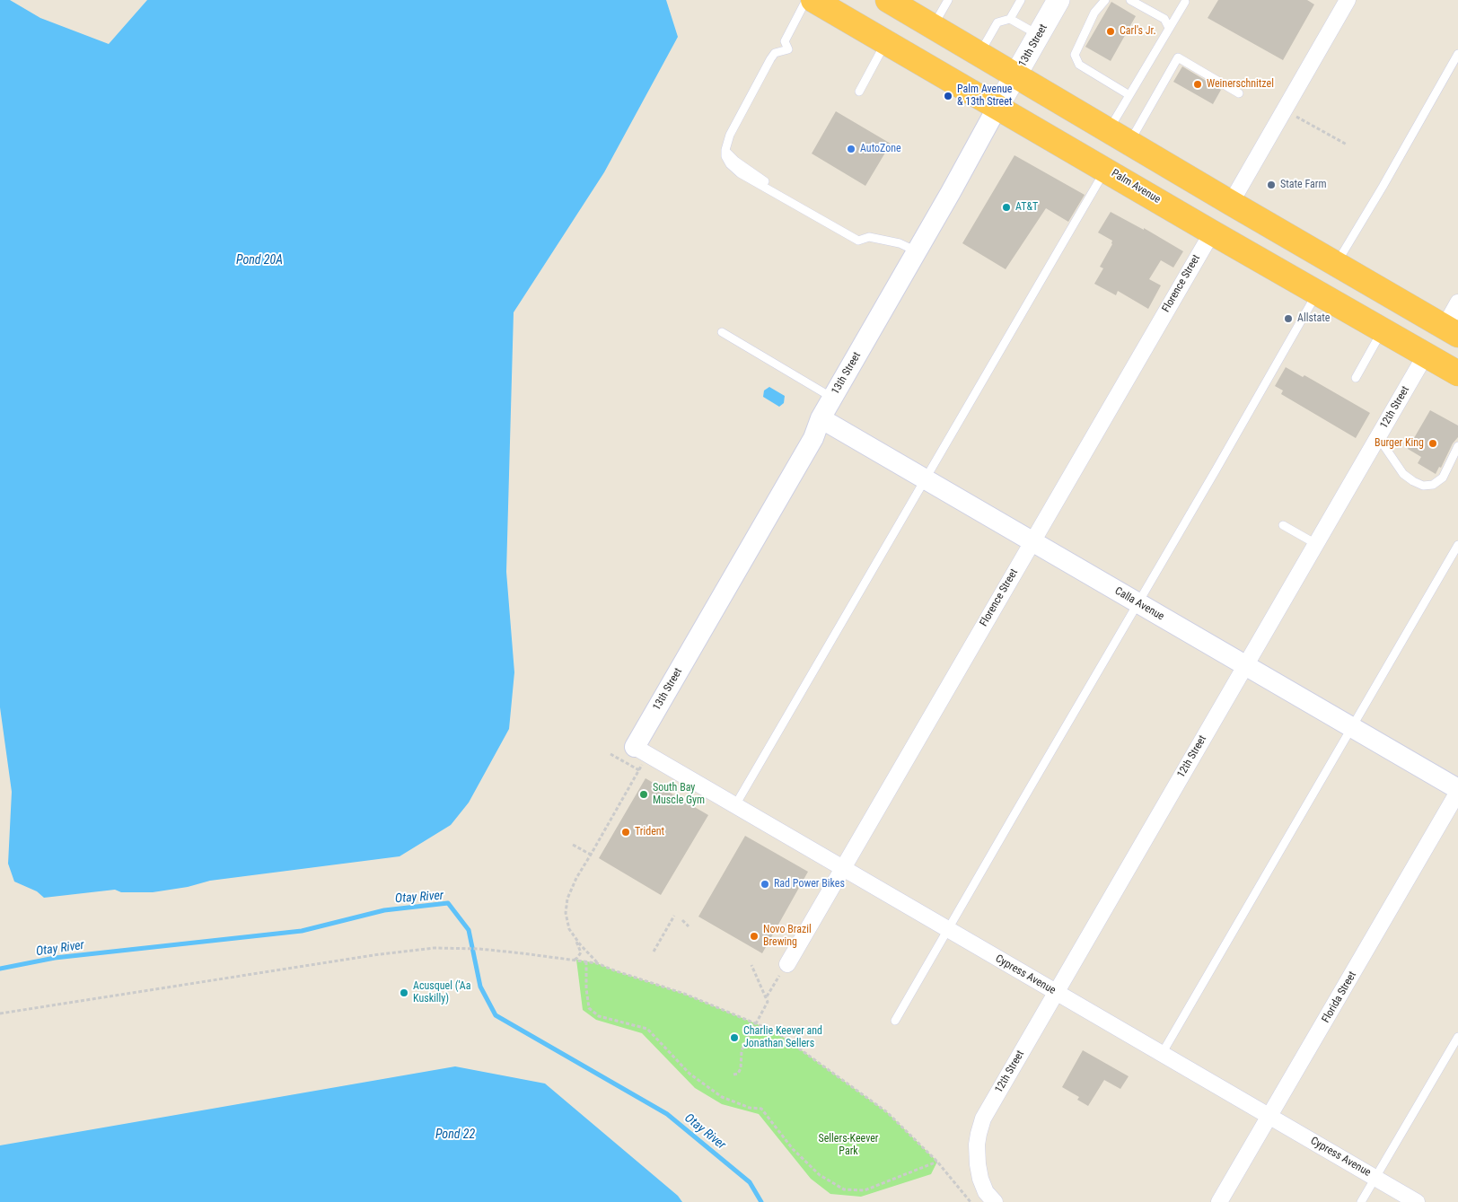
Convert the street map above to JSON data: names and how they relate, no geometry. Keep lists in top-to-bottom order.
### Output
{
  "streets": {
    "highway": ["Palm Avenue"],
    "main road": ["13th Street"],
    "street": [
      "Florence Street",
      "12th Street",
      "Calla Avenue",
      "Cypress Avenue",
      "Florida Street"
    ]
  },
  "crossings": [
    ["13th Street", "Palm Avenue"],
    ["13th Street", "Calla Avenue"],
    ["13th Street", "Cypress Avenue"],
    ["Palm Avenue", "Florence Street"],
    ["Palm Avenue", "12th Street"],
    ["Florence Street", "Calla Avenue"],
    ["Florence Street", "Cypress Avenue"],
    ["12th Street", "Calla Avenue"],
    ["12th Street", "Cypress Avenue"],
    ["Calla Avenue", "Florida Street"],
    ["Cypress Avenue", "Florida Street"]
  ],
  "water": ["Pond 20A", "Otay River", "Pond 22"],
  "parks": ["Sellers-Keever Park"],
  "places": [
    "Carl's Jr.",
    "Weinerschnitzel",
    "Palm Avenue & 13th Street",
    "AutoZone",
    "State Farm",
    "AT&T",
    "Allstate",
    "Burger King",
    "South Bay Muscle Gym",
    "Trident",
    "Rad Power Bikes",
    "Novo Brazil Brewing",
    "Acusquel ('Aa Kuskilly)",
    "Charlie Keever and Jonathan Sellers"
  ]
}
